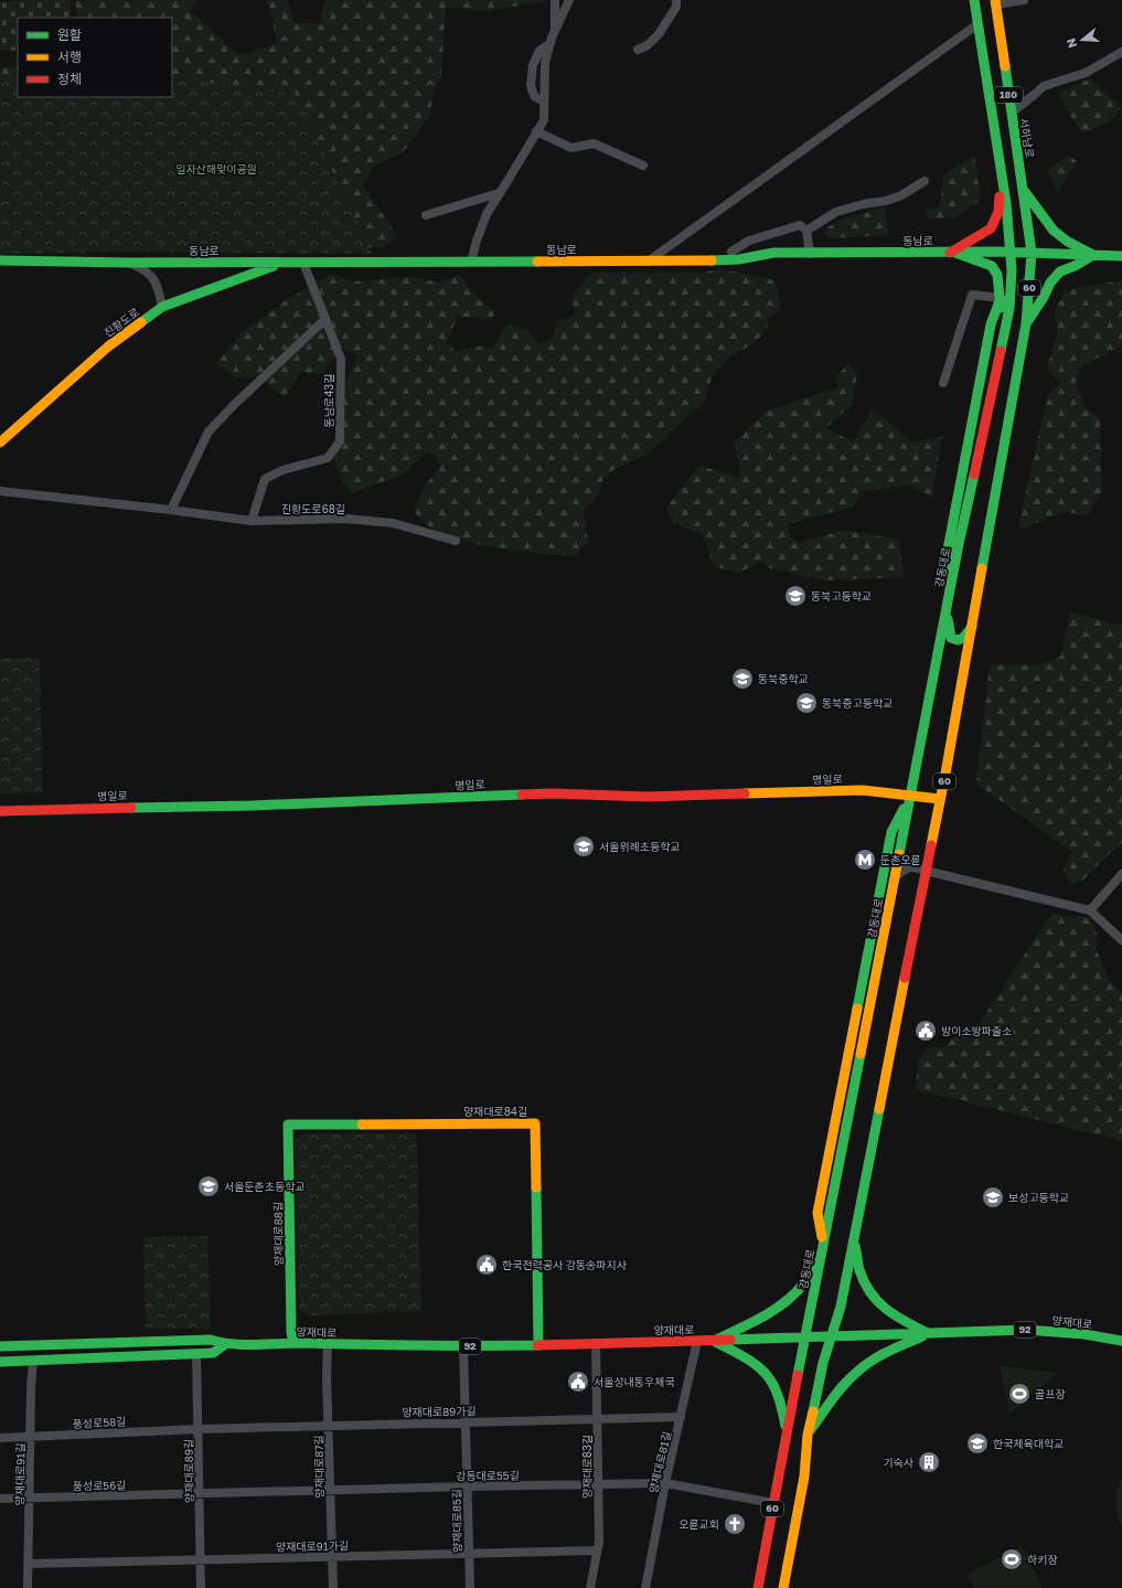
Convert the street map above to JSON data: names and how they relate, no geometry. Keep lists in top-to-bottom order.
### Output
{
  "streets": {
    "main road": [
      "180",
      "서하남로",
      "동남로",
      "60",
      "진황도로",
      "강동대로",
      "명일로",
      "양재대로84길",
      "양재대로88길",
      "양재대로",
      "92"
    ],
    "street": [
      "동남로43길",
      "진황도로68길",
      "양재대로89가길",
      "풍성로58길",
      "양재대로81길",
      "양재대로87길",
      "양재대로83길",
      "양재대로89길",
      "양재대로91길",
      "강동대로55길",
      "풍성로56길",
      "양재대로85길",
      "양재대로91가길"
    ]
  },
  "crossings": [
    ["180", "동남로"],
    ["180", "강동대로"],
    ["서하남로", "동남로"],
    ["서하남로", "60"],
    ["동남로", "60"],
    ["동남로", "진황도로"],
    ["동남로", "동남로43길"],
    ["동남로", "강동대로"],
    ["60", "명일로"],
    ["60", "양재대로"],
    ["동남로43길", "진황도로68길"],
    ["강동대로", "명일로"],
    ["강동대로", "양재대로"],
    ["강동대로", "강동대로55길"],
    ["양재대로84길", "양재대로88길"],
    ["양재대로84길", "양재대로"],
    ["양재대로88길", "양재대로"],
    ["양재대로", "양재대로81길"],
    ["양재대로", "양재대로87길"],
    ["양재대로", "양재대로83길"],
    ["양재대로", "양재대로89길"],
    ["양재대로", "양재대로91길"],
    ["양재대로", "양재대로85길"],
    ["양재대로89가길", "풍성로58길"],
    ["양재대로89가길", "양재대로81길"],
    ["양재대로89가길", "양재대로87길"],
    ["양재대로89가길", "양재대로83길"],
    ["양재대로89가길", "양재대로89길"],
    ["양재대로89가길", "양재대로85길"],
    ["풍성로58길", "양재대로89길"],
    ["풍성로58길", "양재대로91길"],
    ["양재대로81길", "강동대로55길"],
    ["양재대로87길", "강동대로55길"],
    ["양재대로87길", "양재대로91가길"],
    ["양재대로83길", "강동대로55길"],
    ["양재대로83길", "양재대로91가길"],
    ["양재대로89길", "강동대로55길"],
    ["양재대로89길", "풍성로56길"],
    ["양재대로89길", "양재대로91가길"],
    ["양재대로91길", "풍성로56길"],
    ["양재대로91길", "양재대로91가길"],
    ["강동대로55길", "풍성로56길"],
    ["강동대로55길", "양재대로85길"],
    ["양재대로85길", "양재대로91가길"]
  ],
  "parks": ["일자산해맞이공원"],
  "places": {
    "school or university": [
      "동북고등학교",
      "동북중학교",
      "동북중고등학교",
      "서울위례초등학교",
      "서울둔촌초등학교",
      "보성고등학교",
      "한국체육대학교"
    ],
    "metro station": ["둔촌오륜"],
    "public building": ["방이소방파출소", "한국전력공사 강동송파지사", "서울성내동우체국"],
    "sports": ["골프장", "하키장"],
    "building": ["기숙사"],
    "church": ["오륜교회"]
  },
  "legend": ["원활", "서행", "정체"],
  "north": "left"
}
